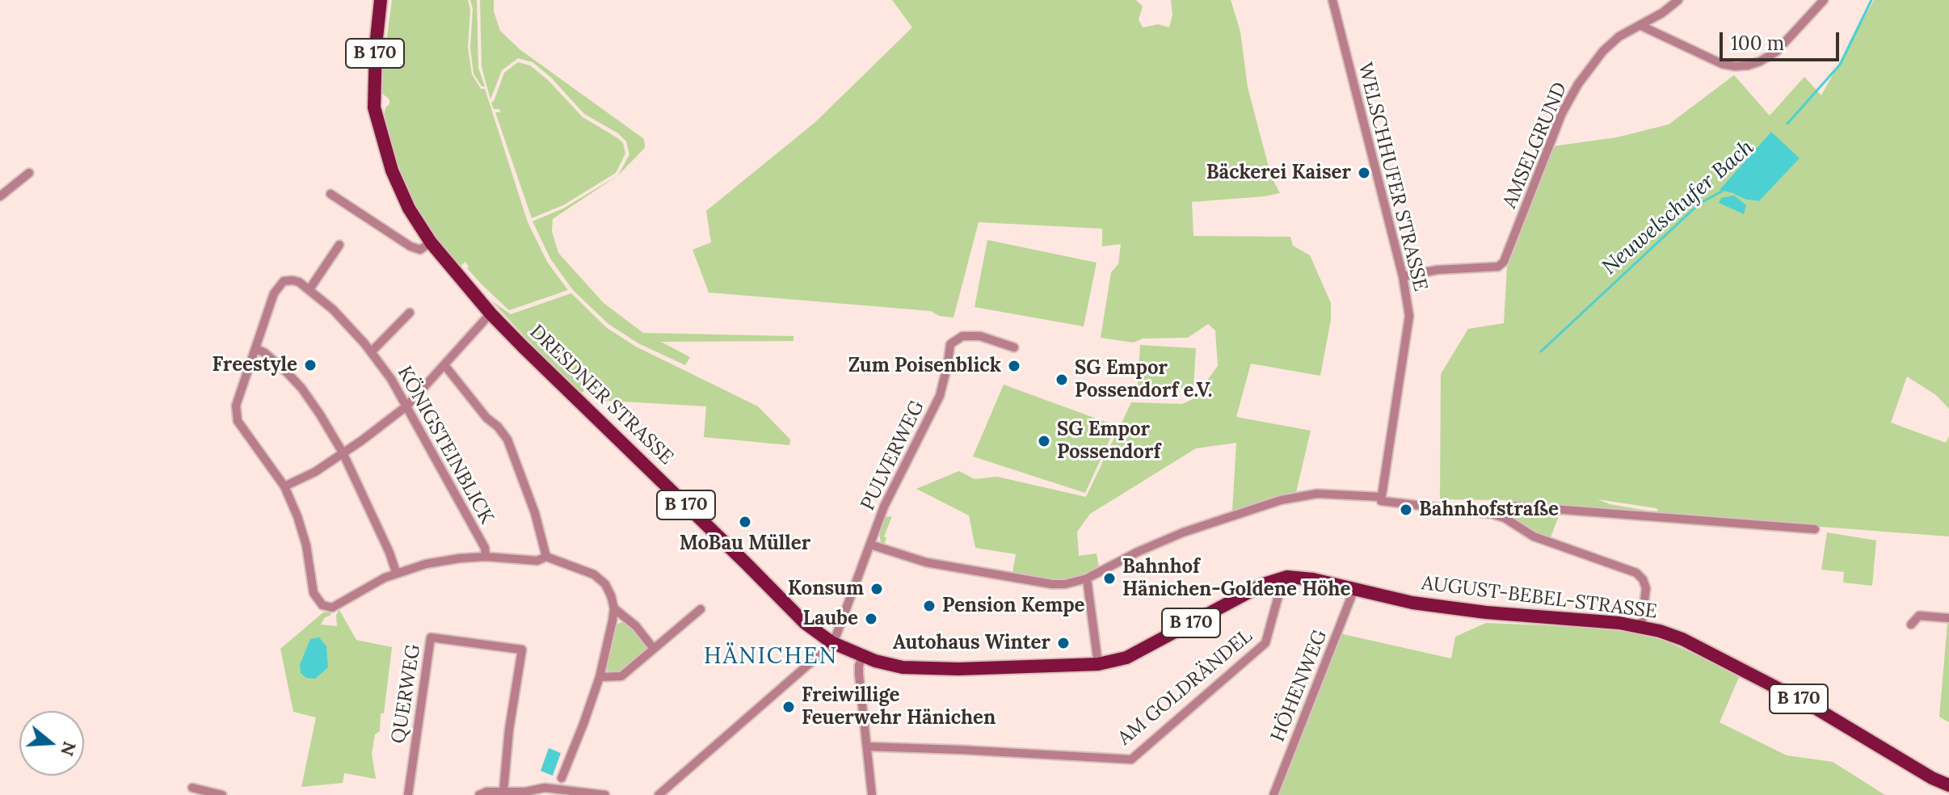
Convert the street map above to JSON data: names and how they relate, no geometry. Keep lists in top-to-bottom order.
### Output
{
  "streets": {
    "main road": ["B 170", "DRESDNER STRASSE", "AUGUST-BEBEL-STRASSE"],
    "street": [
      "AMSELGRUND",
      "WELSCHHUFER STRASSE",
      "KÖNIGSTEINBLICK",
      "PULVERWEG",
      "HÖHENWEG",
      "AM GOLDRÄNDEL",
      "QUERWEG"
    ]
  },
  "crossings": [
    ["AMSELGRUND", "WELSCHHUFER STRASSE"],
    ["DRESDNER STRASSE", "PULVERWEG"],
    ["DRESDNER STRASSE", "AUGUST-BEBEL-STRASSE"],
    ["DRESDNER STRASSE", "AM GOLDRÄNDEL"],
    ["AUGUST-BEBEL-STRASSE", "HÖHENWEG"],
    ["AUGUST-BEBEL-STRASSE", "AM GOLDRÄNDEL"]
  ],
  "districts": ["HÄNICHEN"],
  "water": ["Neuwelschufer Bach"],
  "places": [
    "Bäckerei Kaiser",
    "Freestyle",
    "Zum Poisenblick",
    "SG Empor Possendorf e.V.",
    "SG Empor Possendorf",
    "Bahnhofstraße",
    "MoBau Müller",
    "Bahnhof Hänichen-Goldene Höhe",
    "Konsum",
    "Pension Kempe",
    "Laube",
    "Autohaus Winter",
    "Freiwillige Feuerwehr Hänichen"
  ],
  "scale_bar": "100 m",
  "north": "right"
}
